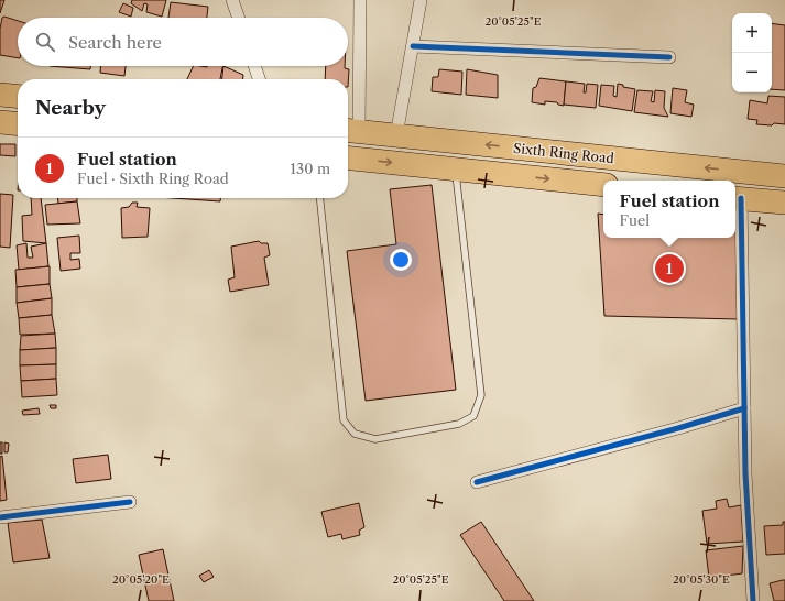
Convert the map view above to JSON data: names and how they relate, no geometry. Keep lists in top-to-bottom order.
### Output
{
  "streets": {
    "highway": ["Sixth Ring Road"]
  },
  "page": {
    "map_buttons": ["+", "−"],
    "search": "Search here",
    "heading": "Nearby",
    "list": [
      {
        "mark": "1",
        "name": "Fuel station",
        "note": "Fuel · Sixth Ring Road",
        "value": "130 m"
      }
    ],
    "popup": ["Fuel station", "Fuel"],
    "pins": "1"
  },
  "coordinates": ["20°05'25\"E", "20°05'20\"E", "20°05'30\"E"]
}
